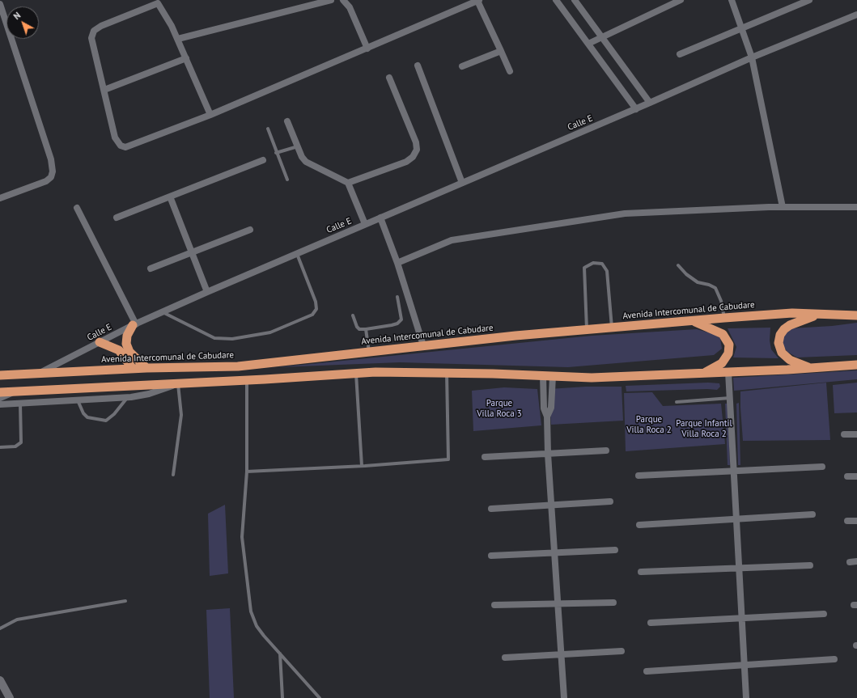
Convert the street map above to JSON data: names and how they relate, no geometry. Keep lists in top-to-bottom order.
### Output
{
  "streets": {
    "highway": ["Avenida Intercomunal de Cabudare"],
    "street": ["Calle E"]
  },
  "crossings": [
    ["Calle E", "Avenida Intercomunal de Cabudare"]
  ],
  "parks": ["Parque Villa Roca 3", "Parque Villa Roca 2", "Parque Infantil Villa Roca 2"],
  "north": "top left"
}
